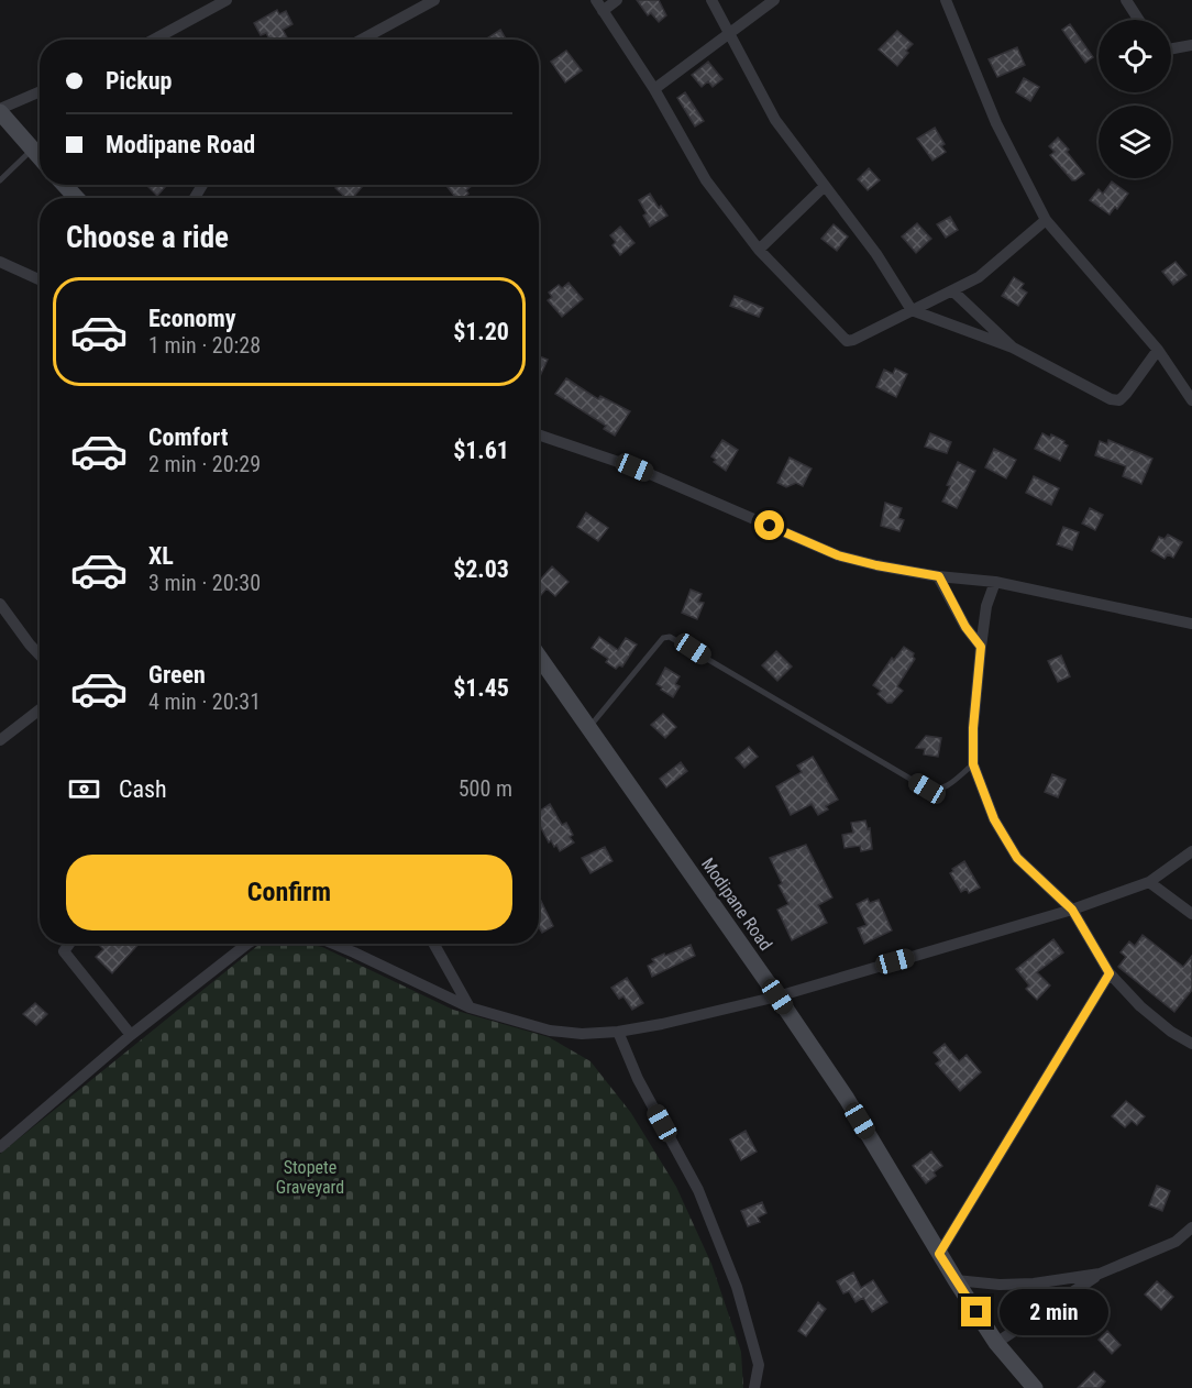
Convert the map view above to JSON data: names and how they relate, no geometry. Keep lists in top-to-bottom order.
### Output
{
  "streets": {
    "main road": ["Modipane Road"]
  },
  "parks": ["Stopete Graveyard"],
  "page": {
    "banner": ["Pickup", "Modipane Road"],
    "heading": "Choose a ride",
    "list": [
      {
        "name": "Economy",
        "note": "1 min · 20:28",
        "value": "$1.20"
      },
      {
        "name": "Comfort",
        "note": "2 min · 20:29",
        "value": "$1.61"
      },
      {
        "name": "XL",
        "note": "3 min · 20:30",
        "value": "$2.03"
      },
      {
        "name": "Green",
        "note": "4 min · 20:31",
        "value": "$1.45"
      }
    ],
    "pay": ["Cash", "500 m"],
    "buttons": "Confirm",
    "bubble": "2 min"
  }
}
